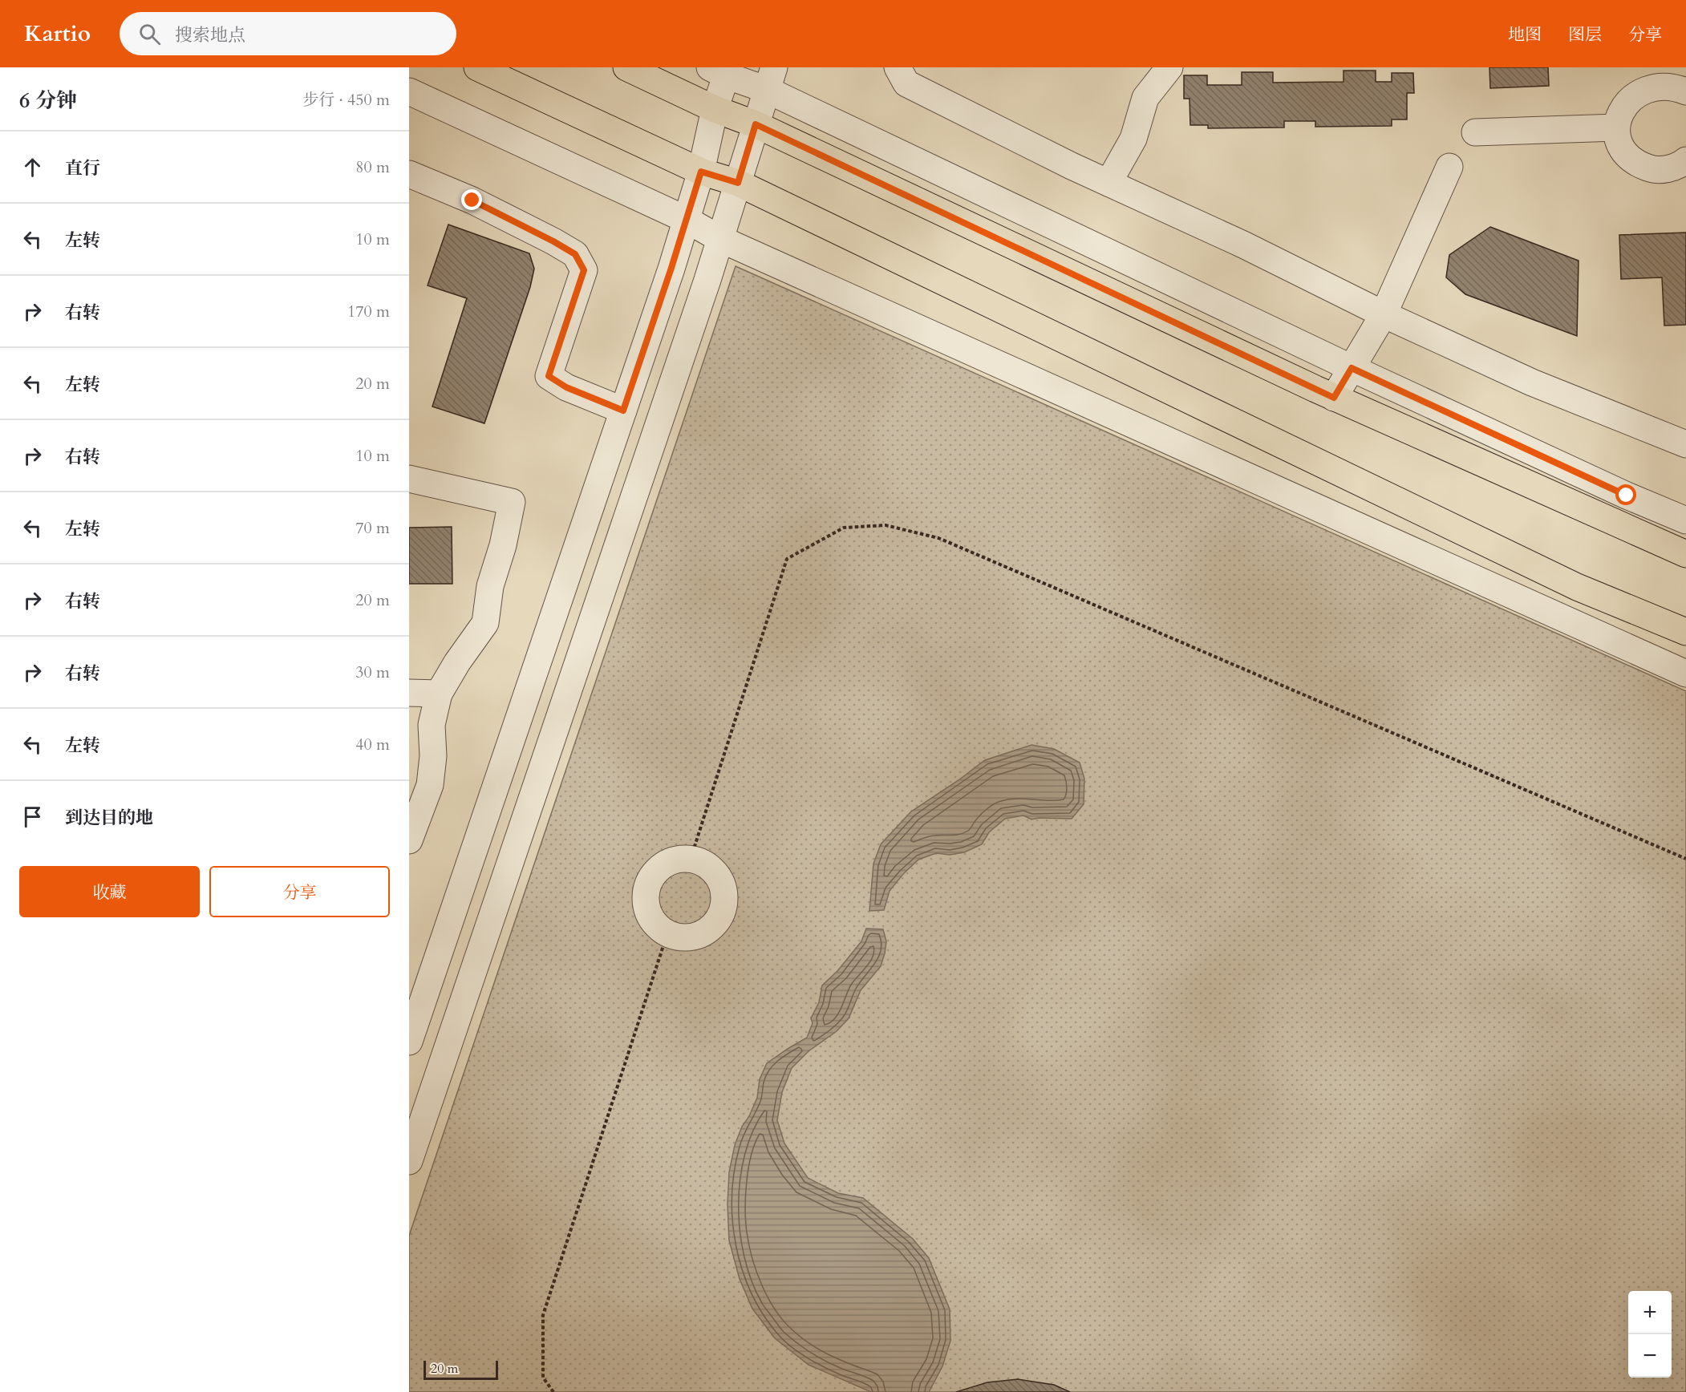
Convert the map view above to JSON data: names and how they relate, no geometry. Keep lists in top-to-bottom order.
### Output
{
  "scale_bar": "20 m",
  "page": {
    "header": "Kartio",
    "search": "搜索地点",
    "nav": ["地图", "图层", "分享"],
    "heading": ["6 分钟", "步行 · 450 m"],
    "list": [
      ["直行", "80 m"],
      ["左转", "10 m"],
      ["右转", "170 m"],
      ["左转", "20 m"],
      ["右转", "10 m"],
      ["左转", "70 m"],
      ["右转", "20 m"],
      ["右转", "30 m"],
      ["左转", "40 m"],
      "到达目的地"
    ],
    "buttons": ["收藏", "分享"],
    "map_buttons": ["+", "−"],
    "scale": "20 m"
  }
}
